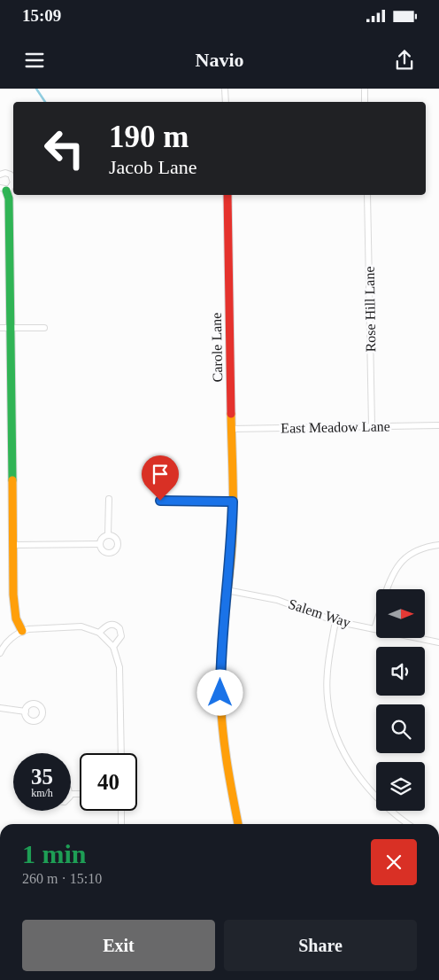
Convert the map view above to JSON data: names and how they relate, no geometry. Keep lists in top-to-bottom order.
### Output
{
  "streets": {
    "street": [
      "Rose Hill Lane",
      "Carole Lane",
      "East Meadow Lane",
      "Salem Way"
    ]
  },
  "crossings": [
    ["Rose Hill Lane", "East Meadow Lane"],
    ["Carole Lane", "East Meadow Lane"],
    ["Carole Lane", "Salem Way"]
  ],
  "north": "right",
  "page": {
    "status": "15:09",
    "header": "Navio",
    "turn": ["190 m", "Jacob Lane"],
    "speed": "35 km/h",
    "limit": "40",
    "heading": ["1 min", "260 m · 15:10"],
    "buttons": ["Exit", "Share"]
  }
}
